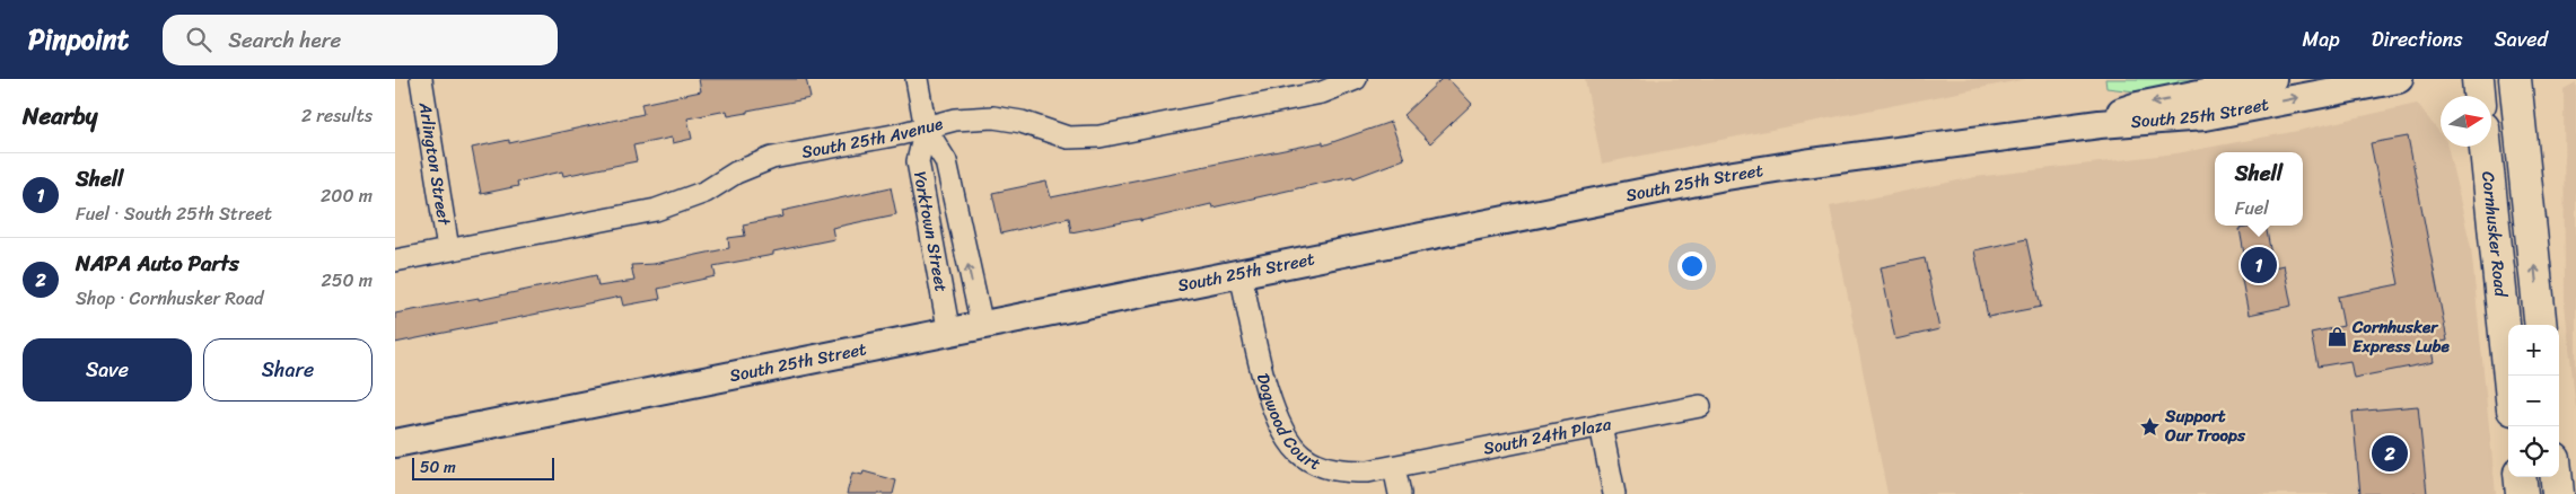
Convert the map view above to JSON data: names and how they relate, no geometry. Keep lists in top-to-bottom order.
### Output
{
  "streets": {
    "main road": ["Cornhusker Road"],
    "street": [
      "South 25th Street",
      "South 25th Avenue",
      "Arlington Street",
      "Yorktown Street",
      "Dogwood Court",
      "South 24th Plaza"
    ]
  },
  "crossings": [
    ["South 25th Street", "Yorktown Street"],
    ["South 25th Street", "Dogwood Court"],
    ["South 25th Avenue", "Arlington Street"],
    ["South 25th Avenue", "Yorktown Street"],
    ["Dogwood Court", "South 24th Plaza"]
  ],
  "places": {
    "shop": ["Cornhusker Express Lube"],
    "place": ["Support Our Troops"]
  },
  "scale_bar": "50 m",
  "north": "right",
  "page": {
    "header": "Pinpoint",
    "search": "Search here",
    "nav": ["Map", "Directions", "Saved"],
    "heading": ["Nearby", "2 results"],
    "list": [
      {
        "mark": "1",
        "name": "Shell",
        "note": "Fuel · South 25th Street",
        "value": "200 m"
      },
      {
        "mark": "2",
        "name": "NAPA Auto Parts",
        "note": "Shop · Cornhusker Road",
        "value": "250 m"
      }
    ],
    "popup": ["Shell", "Fuel"],
    "pins": ["1", "2"],
    "buttons": ["Save", "Share"],
    "map_buttons": ["+", "−"],
    "scale": "50 m"
  }
}
